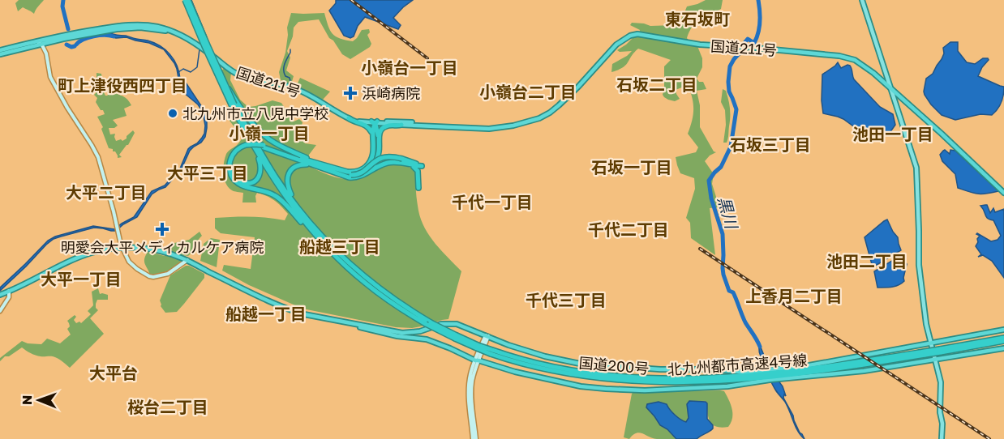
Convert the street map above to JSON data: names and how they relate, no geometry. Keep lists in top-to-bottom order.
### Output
{
  "streets": {
    "highway": ["国道211号", "北九州都市高速4号線", "国道200号"]
  },
  "districts": [
    "東石坂町",
    "小嶺台一丁目",
    "石坂二丁目",
    "町上津役西四丁目",
    "小嶺台二丁目",
    "小嶺一丁目",
    "池田一丁目",
    "石坂三丁目",
    "石坂一丁目",
    "大平三丁目",
    "大平二丁目",
    "千代一丁目",
    "千代二丁目",
    "船越三丁目",
    "池田二丁目",
    "大平一丁目",
    "上香月二丁目",
    "千代三丁目",
    "船越一丁目",
    "大平台",
    "桜台二丁目"
  ],
  "water": ["黒川"],
  "places": {
    "health": ["浜崎病院", "明愛会大平メディカルケア病院"],
    "other": ["北九州市立八児中学校"]
  },
  "north": "left"
}
